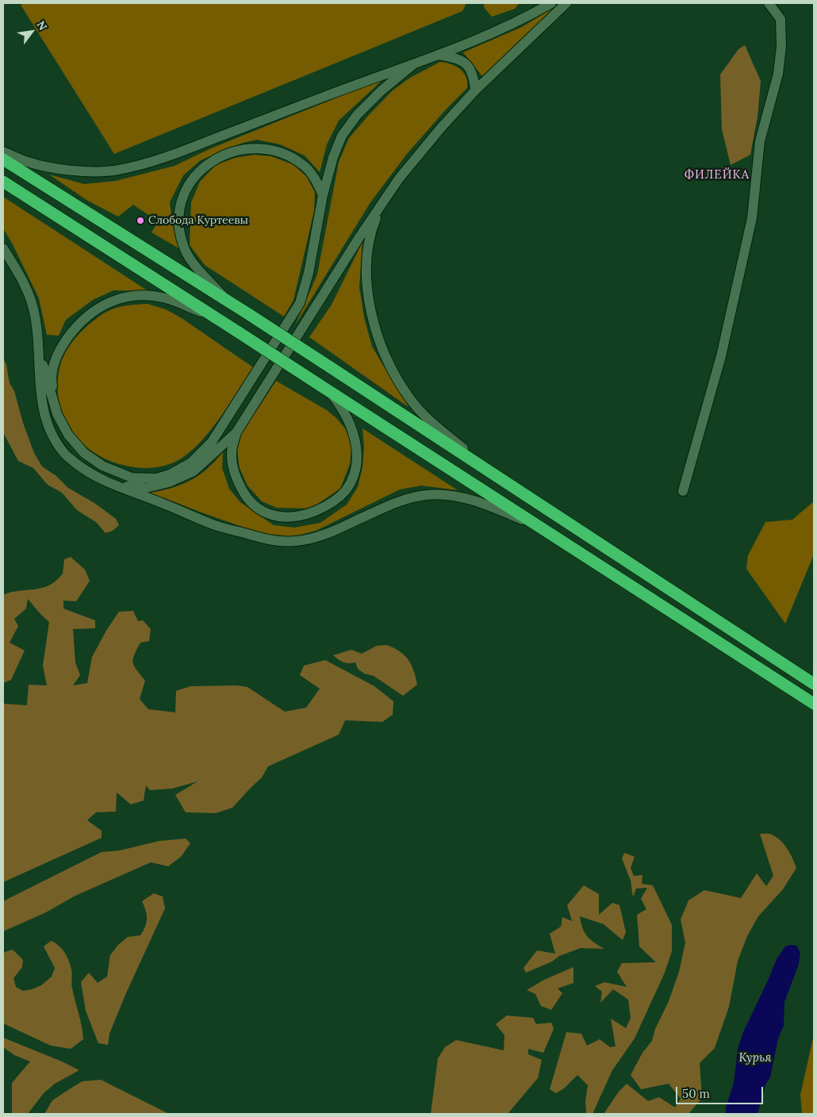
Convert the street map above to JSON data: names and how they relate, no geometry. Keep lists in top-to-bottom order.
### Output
{
  "districts": ["ФИЛЕЙКА"],
  "water": ["Курья"],
  "places": ["Слобода Куртеевы"],
  "scale_bar": "50 m",
  "north": "top right"
}
